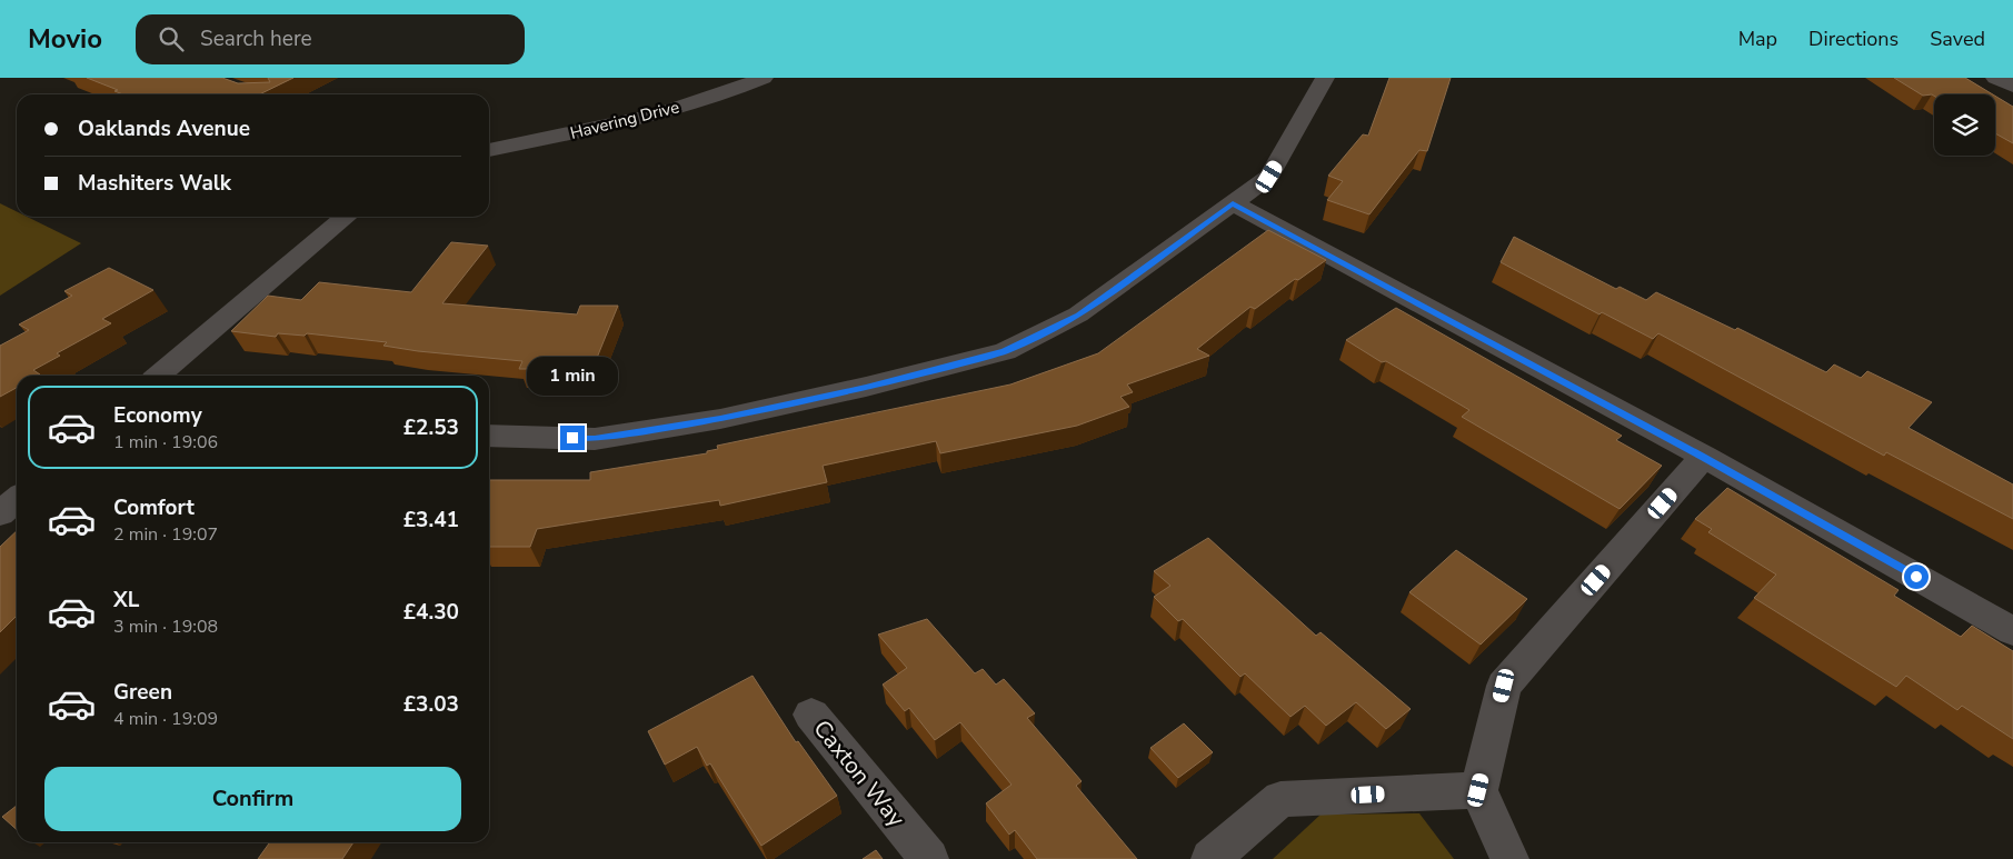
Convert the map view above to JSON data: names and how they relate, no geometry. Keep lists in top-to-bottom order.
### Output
{
  "streets": {
    "street": ["Havering Drive", "Caxton Way"]
  },
  "page": {
    "header": "Movio",
    "search": "Search here",
    "nav": ["Map", "Directions", "Saved"],
    "banner": ["Oaklands Avenue", "Mashiters Walk"],
    "bubble": "1 min",
    "list": [
      {
        "name": "Economy",
        "note": "1 min · 19:06",
        "value": "£2.53"
      },
      {
        "name": "Comfort",
        "note": "2 min · 19:07",
        "value": "£3.41"
      },
      {
        "name": "XL",
        "note": "3 min · 19:08",
        "value": "£4.30"
      },
      {
        "name": "Green",
        "note": "4 min · 19:09",
        "value": "£3.03"
      }
    ],
    "buttons": "Confirm"
  }
}
